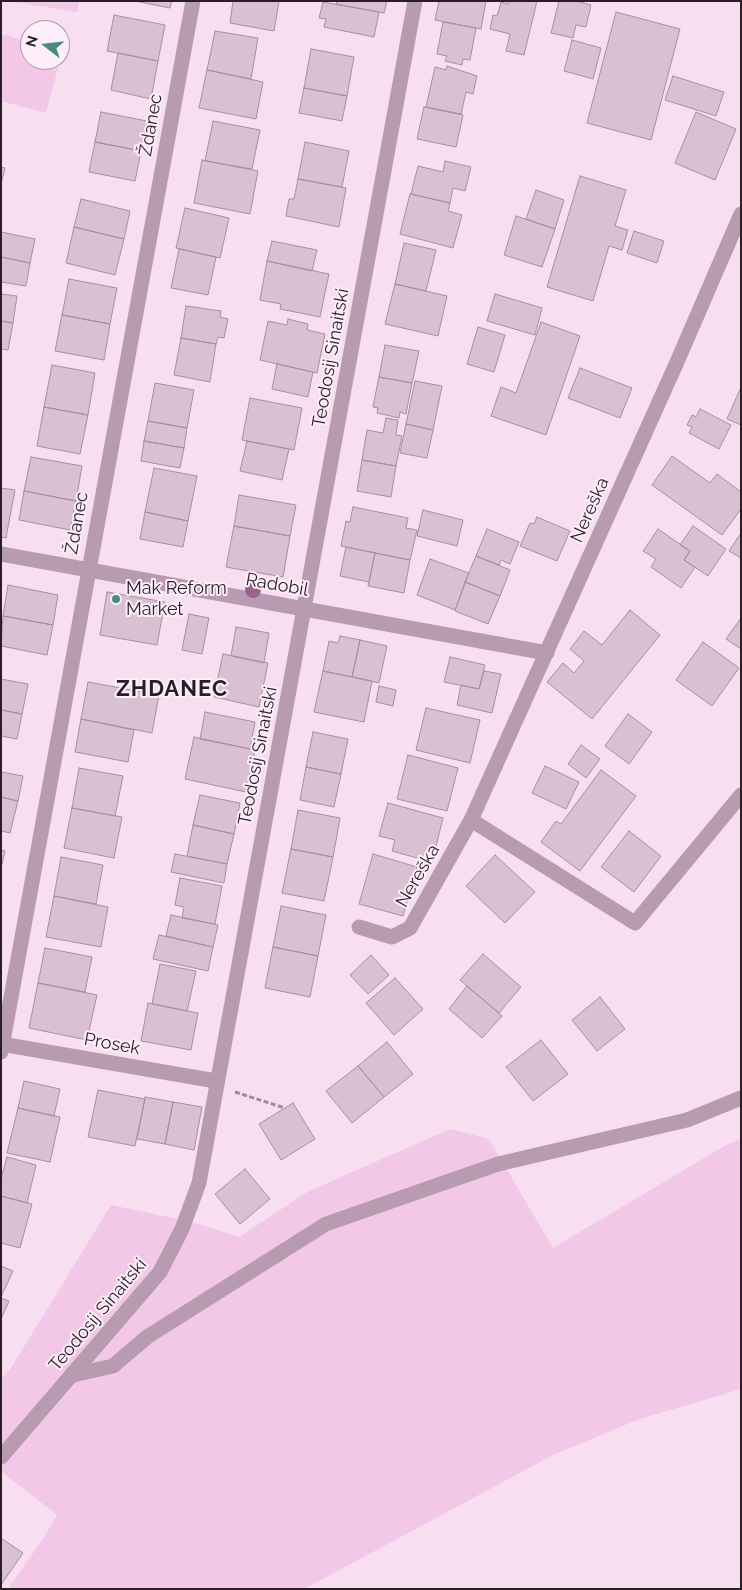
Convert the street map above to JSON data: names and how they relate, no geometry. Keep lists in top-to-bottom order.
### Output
{
  "streets": {
    "street": [
      "Ždanec",
      "Teodosij Sinaitski",
      "Nereška",
      "Radobil",
      "Prosek"
    ]
  },
  "crossings": [
    ["Ždanec", "Radobil"],
    ["Ždanec", "Prosek"],
    ["Teodosij Sinaitski", "Radobil"],
    ["Teodosij Sinaitski", "Prosek"],
    ["Nereška", "Radobil"]
  ],
  "districts": ["ZHDANEC"],
  "places": ["Mak Reform Market"],
  "north": "left"
}
